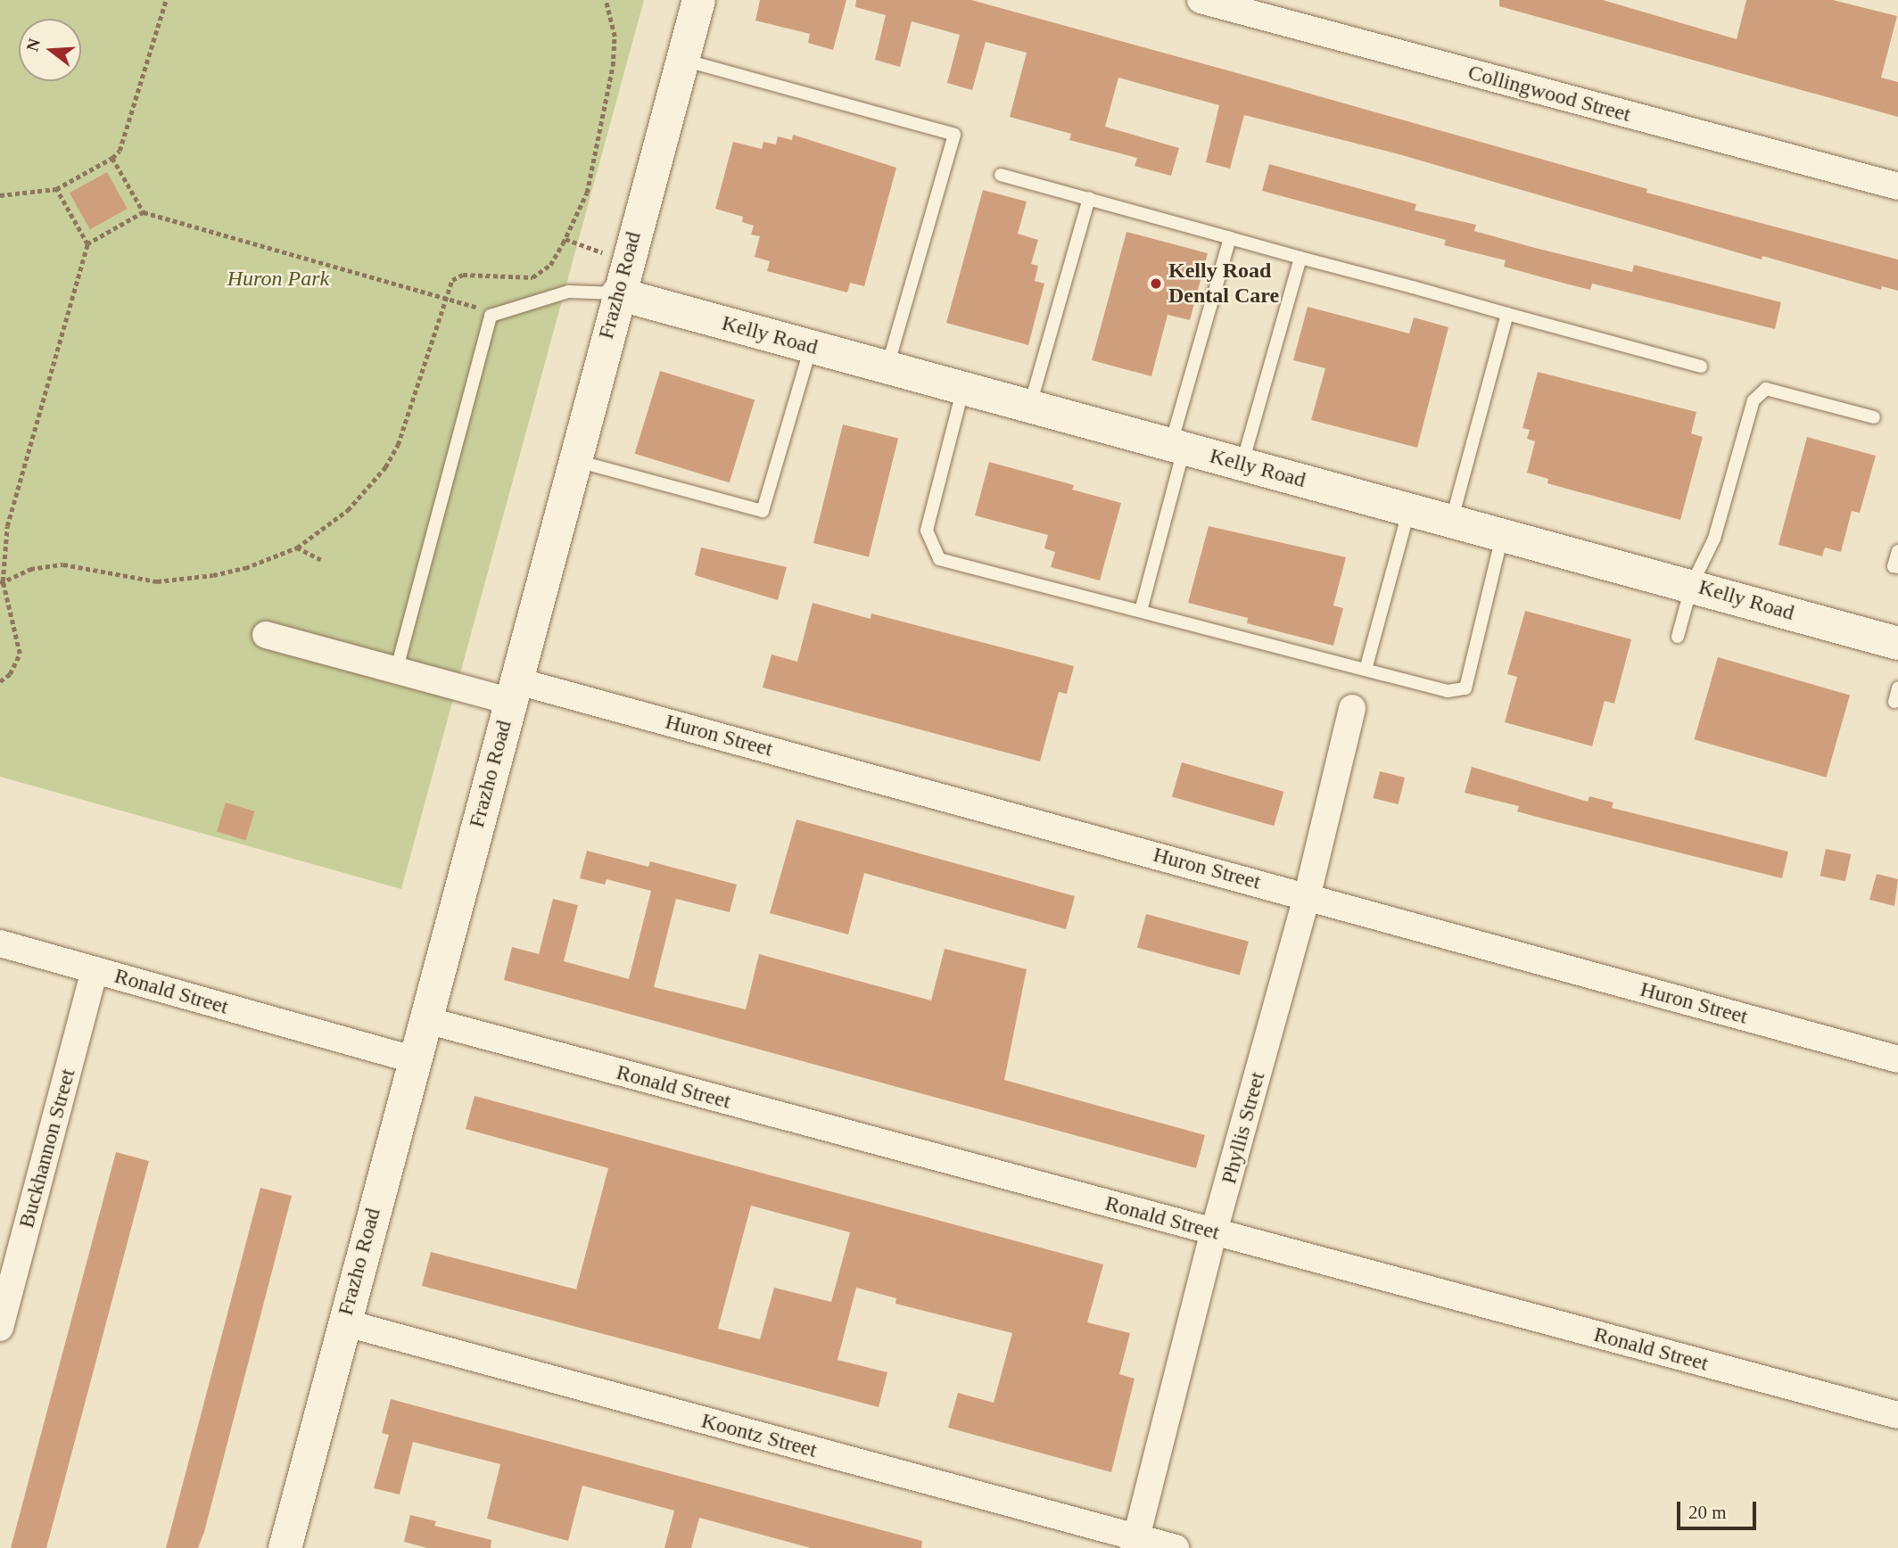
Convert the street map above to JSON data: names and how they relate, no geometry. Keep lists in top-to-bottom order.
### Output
{
  "streets": {
    "street": [
      "Collingwood Street",
      "Frazho Road",
      "Kelly Road",
      "Huron Street",
      "Ronald Street",
      "Phyllis Street",
      "Buckhannon Street",
      "Koontz Street"
    ]
  },
  "crossings": [
    ["Frazho Road", "Kelly Road"],
    ["Frazho Road", "Huron Street"],
    ["Frazho Road", "Ronald Street"],
    ["Frazho Road", "Koontz Street"],
    ["Huron Street", "Phyllis Street"],
    ["Ronald Street", "Phyllis Street"],
    ["Ronald Street", "Buckhannon Street"],
    ["Phyllis Street", "Koontz Street"]
  ],
  "parks": ["Huron Park"],
  "places": ["Kelly Road Dental Care"],
  "scale_bar": "20 m",
  "north": "left"
}
